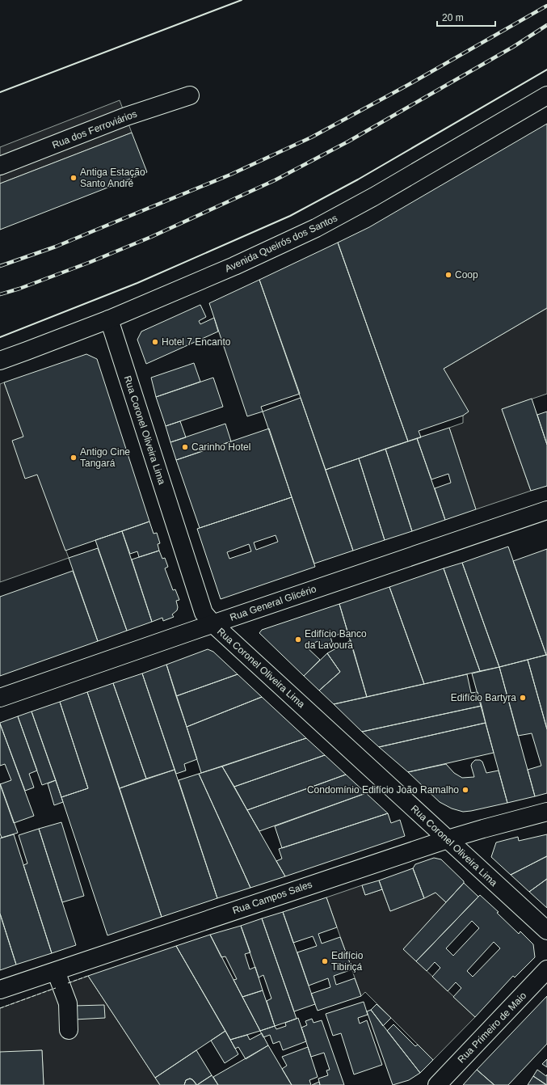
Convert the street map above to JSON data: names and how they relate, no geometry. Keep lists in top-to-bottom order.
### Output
{
  "streets": {
    "street": [
      "Rua dos Ferroviários",
      "Avenida Queirós dos Santos",
      "Rua Coronel Oliveira Lima",
      "Rua General Glicério",
      "Rua Campos Sales",
      "Rua Primeiro de Maio"
    ]
  },
  "crossings": [
    ["Avenida Queirós dos Santos", "Rua Coronel Oliveira Lima"],
    ["Rua Coronel Oliveira Lima", "Rua General Glicério"],
    ["Rua Coronel Oliveira Lima", "Rua Campos Sales"]
  ],
  "places": [
    "Antiga Estação Santo André",
    "Coop",
    "Hotel 7 Encanto",
    "Carinho Hotel",
    "Antigo Cine Tangará",
    "Edifício Banco da Lavoura",
    "Edifício Bartyra",
    "Condomínio Edifício João Ramalho",
    "Edifício Tibiriçá"
  ],
  "scale_bar": "20 m"
}
